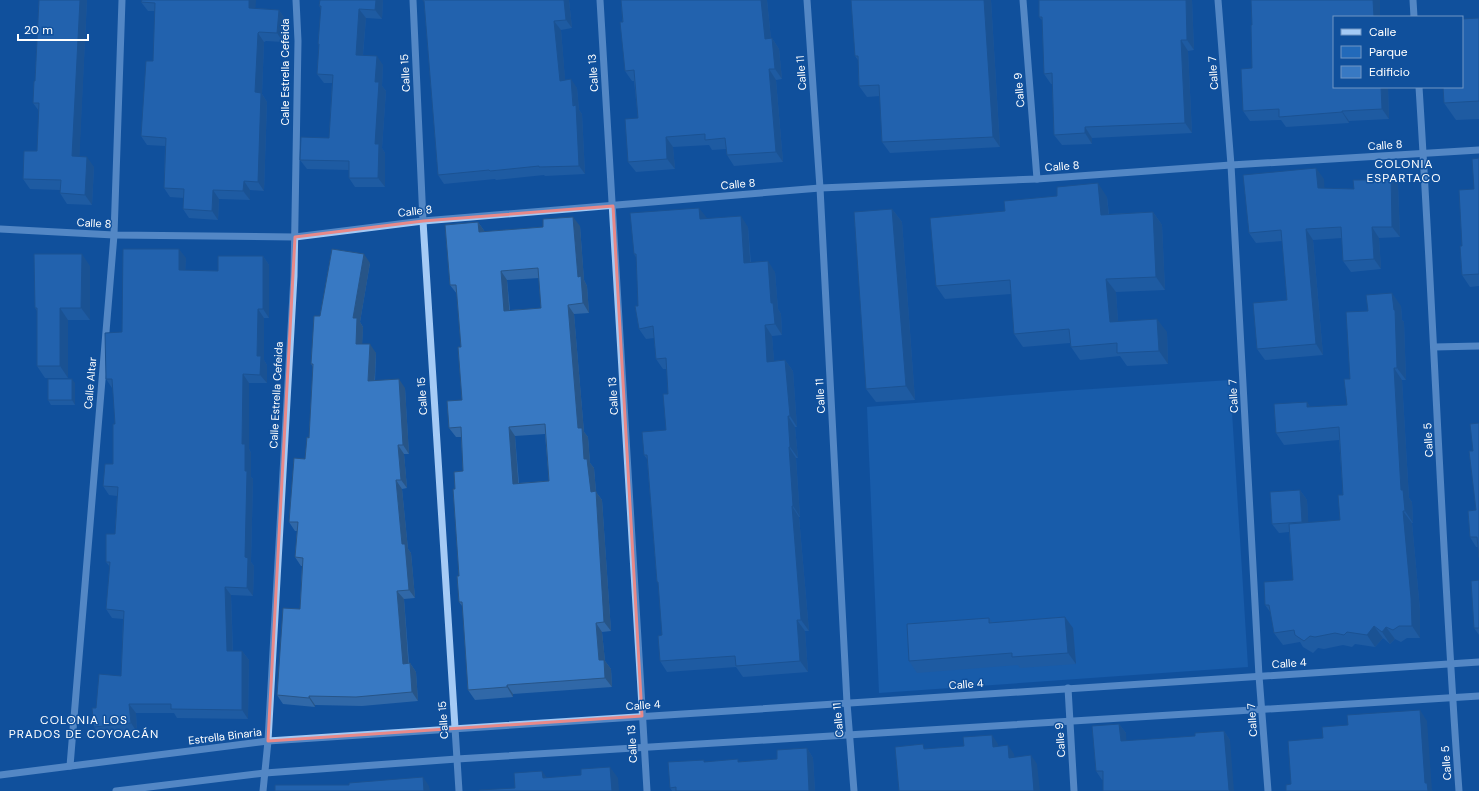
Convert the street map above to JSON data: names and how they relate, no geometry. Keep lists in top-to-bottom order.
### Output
{
  "streets": {
    "street": [
      "Calle Estrella Cefeida",
      "Calle 15",
      "Calle 13",
      "Calle 11",
      "Calle 7",
      "Calle 9",
      "Calle 8",
      "Calle Altar",
      "Calle 5",
      "Calle 4",
      "Estrella Binaria"
    ]
  },
  "crossings": [
    ["Calle Estrella Cefeida", "Calle 8"],
    ["Calle Estrella Cefeida", "Estrella Binaria"],
    ["Calle 15", "Calle 8"],
    ["Calle 15", "Calle 4"],
    ["Calle 15", "Estrella Binaria"],
    ["Calle 13", "Calle 8"],
    ["Calle 13", "Calle 4"],
    ["Calle 11", "Calle 8"],
    ["Calle 11", "Calle 4"],
    ["Calle 7", "Calle 8"],
    ["Calle 7", "Calle 4"],
    ["Calle 9", "Calle 8"],
    ["Calle 9", "Calle 4"],
    ["Calle 8", "Calle Altar"],
    ["Calle 8", "Calle 5"],
    ["Calle Altar", "Estrella Binaria"],
    ["Calle 5", "Calle 4"],
    ["Calle 4", "Estrella Binaria"]
  ],
  "districts": ["COLONIA ESPARTACO", "COLONIA LOS PRADOS DE COYOACÁN"],
  "legend": ["Calle", "Parque", "Edificio"],
  "scale_bar": "20 m"
}
